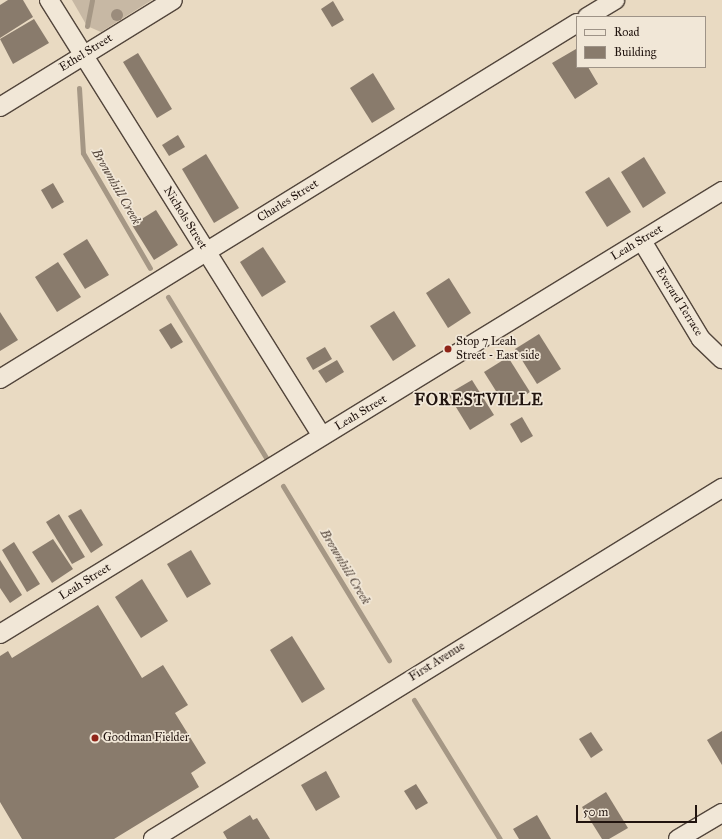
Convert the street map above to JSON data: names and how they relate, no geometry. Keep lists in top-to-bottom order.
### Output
{
  "streets": {
    "street": [
      "Ethel Street",
      "Charles Street",
      "Nichols Street",
      "Leah Street",
      "Everard Terrace",
      "First Avenue"
    ]
  },
  "crossings": [
    ["Ethel Street", "Nichols Street"],
    ["Charles Street", "Nichols Street"],
    ["Nichols Street", "Leah Street"],
    ["Leah Street", "Everard Terrace"]
  ],
  "districts": ["FORESTVILLE"],
  "water": ["Brownhill Creek"],
  "places": ["Stop 7 Leah Street - East side", "Goodman Fielder"],
  "legend": ["Road", "Building"],
  "scale_bar": "50 m"
}
